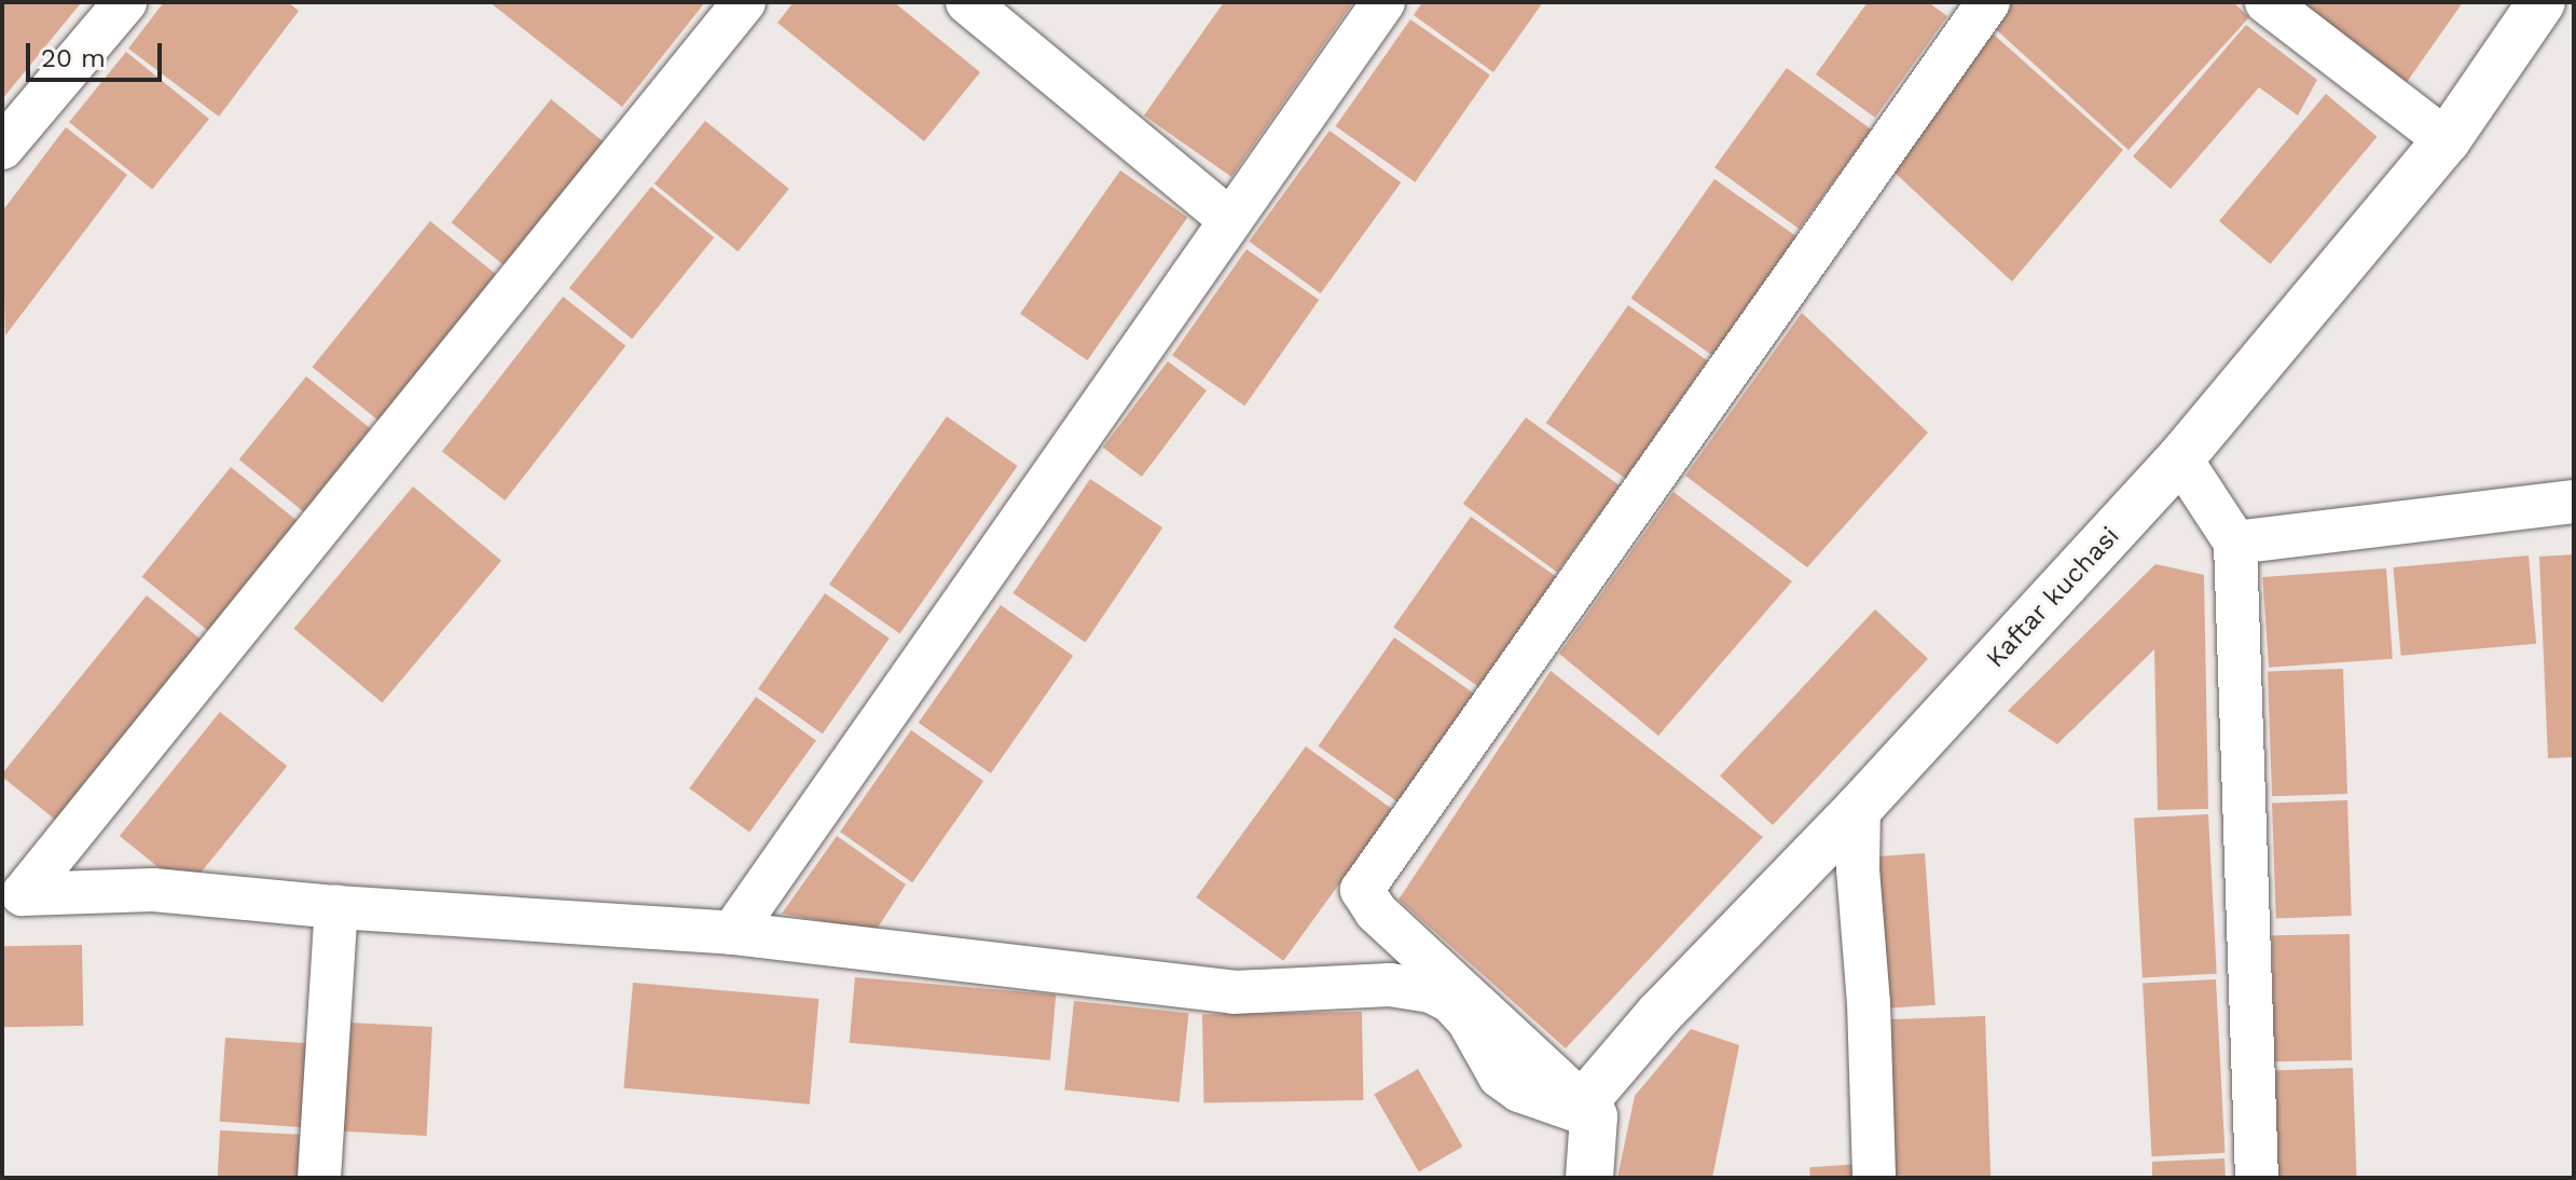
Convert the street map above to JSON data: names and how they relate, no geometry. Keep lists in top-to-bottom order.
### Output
{
  "streets": {
    "street": ["Kaftar kuchasi"]
  },
  "scale_bar": "20 m"
}
